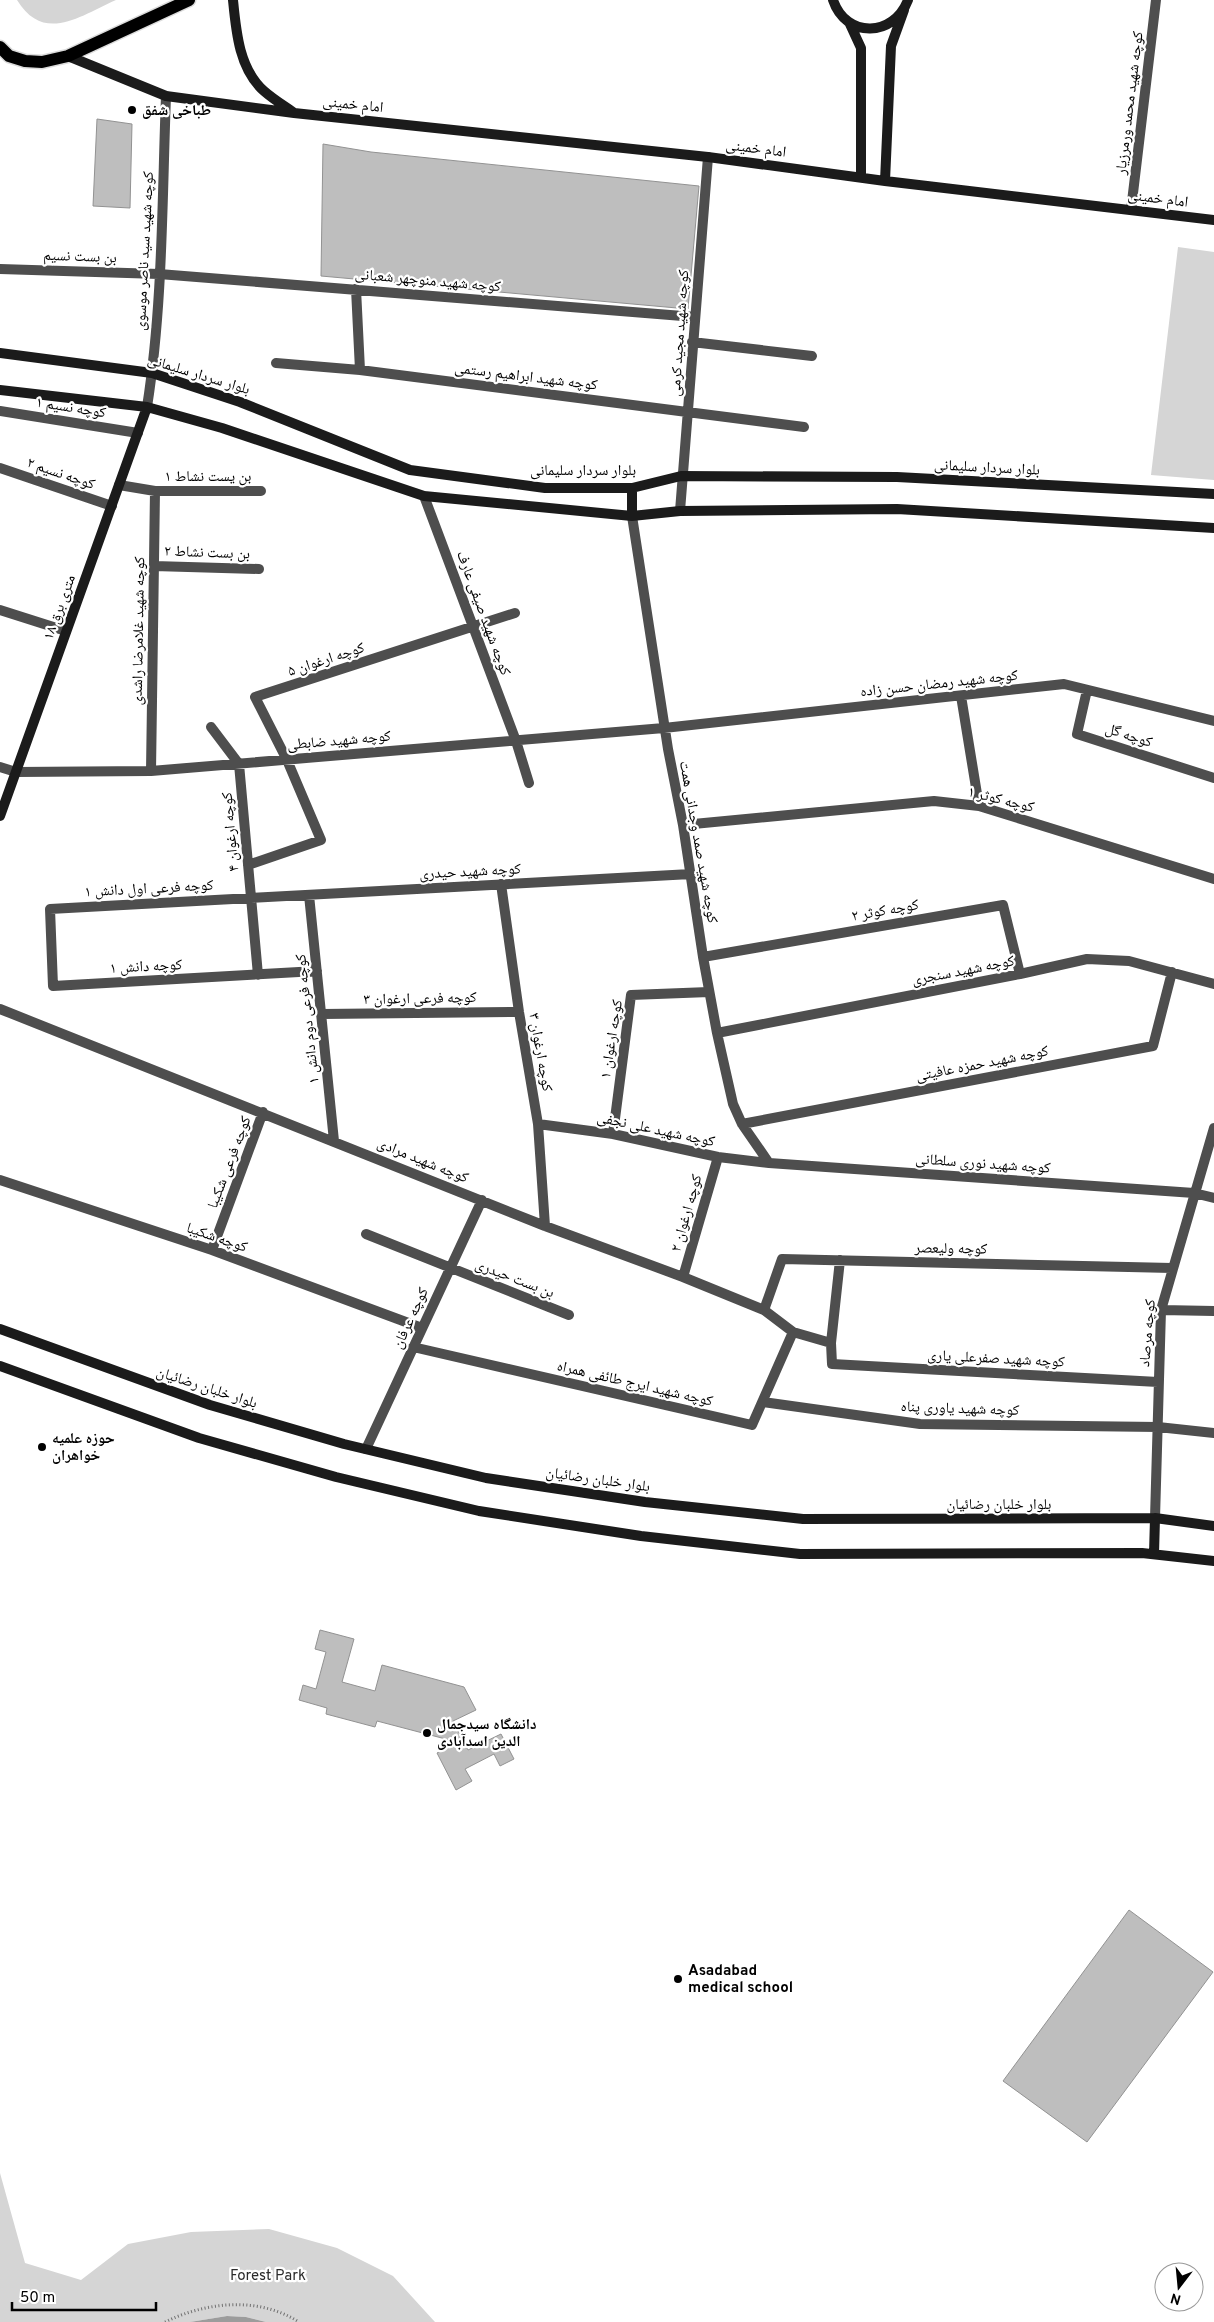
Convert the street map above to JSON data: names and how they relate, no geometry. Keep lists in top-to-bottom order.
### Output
{
  "streets": {
    "main road": [
      "امام خمینی",
      "بلوار سردار سلیمانی",
      "۱۸ متری برق",
      "بلوار خلبان رضائیان"
    ],
    "street": [
      "کوچه شهید محمد ورمرزیار",
      "کوچه شهید سید ناصر موسوی",
      "بن بست نسیم",
      "کوچه شهید منوچهر شعبانی",
      "کوچه شهید مجید کرمی",
      "کوچه شهید ابراهیم رستمی",
      "کوچه نسیم ۱",
      "کوچه نسیم ۲",
      "بن یست نشاط ۱",
      "بن بست نشاط ۲",
      "کوچه شهید صیفی عارف",
      "کوچه شهید غلامرضا راشدی",
      "کوچه ارغوان ۵",
      "کوچه شهید رمضان حسن زاده",
      "کوچه گل",
      "کوچه شهید ضابطی",
      "کوچه کوثر ۱",
      "کوچه ارغوان ۴",
      "کوچه شهید صمد وجدانی همت",
      "کوچه شهید حیدری",
      "کوچه فرعی اول دانش ۱",
      "کوچه کوثر ۲",
      "کوچه دانش ۱",
      "کوچه شهید سنجری",
      "کوچه فرعی ارغوان ۳",
      "کوچه فرعی دوم دانش ۱",
      "کوچه ارغوان ۱",
      "کوچه ارغوان ۳",
      "کوچه شهید حمزه عافیتی",
      "کوچه شهید علی نجفی",
      "کوچه شهید مرادی",
      "کوچه فرعی شکیبا",
      "کوچه شهید نوری سلطانی",
      "کوچه ارغوان ۲",
      "کوچه شکیبا",
      "کوچه ولیعصر",
      "بن بست حیدری",
      "کوچه عرفان",
      "کوچه مرصاد",
      "کوچه شهید صفرعلی یاری",
      "کوچه شهید ایرج طائفی همراه",
      "کوچه شهید یاوری پناه"
    ]
  },
  "crossings": [
    ["کوچه شهید محمد ورمرزیار", "امام خمینی"],
    ["امام خمینی", "کوچه شهید سید ناصر موسوی"],
    ["امام خمینی", "کوچه شهید مجید کرمی"],
    ["کوچه شهید سید ناصر موسوی", "بن بست نسیم"],
    ["کوچه شهید سید ناصر موسوی", "کوچه شهید منوچهر شعبانی"],
    ["کوچه شهید سید ناصر موسوی", "بلوار سردار سلیمانی"],
    ["کوچه شهید سید ناصر موسوی", "۱۸ متری برق"],
    ["بن بست نسیم", "کوچه شهید منوچهر شعبانی"],
    ["کوچه شهید منوچهر شعبانی", "کوچه شهید مجید کرمی"],
    ["کوچه شهید مجید کرمی", "بلوار سردار سلیمانی"],
    ["کوچه شهید مجید کرمی", "کوچه شهید ابراهیم رستمی"],
    ["کوچه نسیم ۱", "۱۸ متری برق"],
    ["کوچه نسیم ۲", "۱۸ متری برق"],
    ["بن یست نشاط ۱", "۱۸ متری برق"],
    ["بن یست نشاط ۱", "کوچه شهید غلامرضا راشدی"],
    ["بن بست نشاط ۲", "کوچه شهید غلامرضا راشدی"],
    ["۱۸ متری برق", "کوچه شهید ضابطی"],
    ["کوچه شهید صیفی عارف", "کوچه ارغوان ۵"],
    ["کوچه شهید صیفی عارف", "کوچه شهید ضابطی"],
    ["کوچه شهید غلامرضا راشدی", "کوچه شهید ضابطی"],
    ["کوچه ارغوان ۵", "کوچه شهید ضابطی"],
    ["کوچه شهید رمضان حسن زاده", "کوچه گل"],
    ["کوچه شهید رمضان حسن زاده", "کوچه شهید ضابطی"],
    ["کوچه شهید رمضان حسن زاده", "کوچه شهید صمد وجدانی همت"],
    ["کوچه شهید ضابطی", "کوچه ارغوان ۴"],
    ["کوچه شهید ضابطی", "کوچه شهید صمد وجدانی همت"],
    ["کوچه کوثر ۱", "کوچه شهید صمد وجدانی همت"],
    ["کوچه ارغوان ۴", "کوچه شهید حیدری"],
    ["کوچه ارغوان ۴", "کوچه فرعی اول دانش ۱"],
    ["کوچه ارغوان ۴", "کوچه دانش ۱"],
    ["کوچه شهید صمد وجدانی همت", "کوچه شهید حیدری"],
    ["کوچه شهید صمد وجدانی همت", "کوچه کوثر ۲"],
    ["کوچه شهید صمد وجدانی همت", "کوچه شهید سنجری"],
    ["کوچه شهید صمد وجدانی همت", "کوچه ارغوان ۱"],
    ["کوچه شهید صمد وجدانی همت", "کوچه شهید حمزه عافیتی"],
    ["کوچه شهید صمد وجدانی همت", "کوچه شهید علی نجفی"],
    ["کوچه شهید صمد وجدانی همت", "کوچه شهید نوری سلطانی"],
    ["کوچه شهید حیدری", "کوچه فرعی اول دانش ۱"],
    ["کوچه شهید حیدری", "کوچه فرعی دوم دانش ۱"],
    ["کوچه شهید حیدری", "کوچه ارغوان ۳"],
    ["کوچه فرعی اول دانش ۱", "کوچه دانش ۱"],
    ["کوچه کوثر ۲", "کوچه شهید سنجری"],
    ["کوچه دانش ۱", "کوچه فرعی دوم دانش ۱"],
    ["کوچه شهید سنجری", "کوچه شهید حمزه عافیتی"],
    ["کوچه فرعی ارغوان ۳", "کوچه فرعی دوم دانش ۱"],
    ["کوچه فرعی ارغوان ۳", "کوچه ارغوان ۳"],
    ["کوچه فرعی دوم دانش ۱", "کوچه شهید مرادی"],
    ["کوچه ارغوان ۱", "کوچه شهید علی نجفی"],
    ["کوچه ارغوان ۳", "کوچه شهید علی نجفی"],
    ["کوچه ارغوان ۳", "کوچه شهید مرادی"],
    ["کوچه شهید علی نجفی", "کوچه شهید نوری سلطانی"],
    ["کوچه شهید علی نجفی", "کوچه ارغوان ۲"],
    ["کوچه شهید مرادی", "کوچه فرعی شکیبا"],
    ["کوچه شهید مرادی", "کوچه ارغوان ۲"],
    ["کوچه شهید مرادی", "کوچه ولیعصر"],
    ["کوچه شهید مرادی", "کوچه عرفان"],
    ["کوچه شهید مرادی", "کوچه شهید صفرعلی یاری"],
    ["کوچه شهید مرادی", "کوچه شهید ایرج طائفی همراه"],
    ["کوچه فرعی شکیبا", "کوچه شکیبا"],
    ["کوچه شهید نوری سلطانی", "کوچه مرصاد"],
    ["کوچه شکیبا", "کوچه عرفان"],
    ["کوچه ولیعصر", "کوچه مرصاد"],
    ["بن بست حیدری", "کوچه عرفان"],
    ["کوچه عرفان", "کوچه شهید ایرج طائفی همراه"],
    ["کوچه عرفان", "بلوار خلبان رضائیان"],
    ["کوچه مرصاد", "کوچه شهید صفرعلی یاری"],
    ["کوچه مرصاد", "بلوار خلبان رضائیان"],
    ["کوچه مرصاد", "کوچه شهید یاوری پناه"],
    ["کوچه شهید ایرج طائفی همراه", "کوچه شهید یاوری پناه"]
  ],
  "parks": ["Forest Park"],
  "places": [
    "طباخی شفق",
    "حوزه علمیه خواهران",
    "دانشگاه سیدجمال الدین اسدآبادی",
    "Asadabad medical school"
  ],
  "scale_bar": "50 m",
  "north": "bottom"
}
